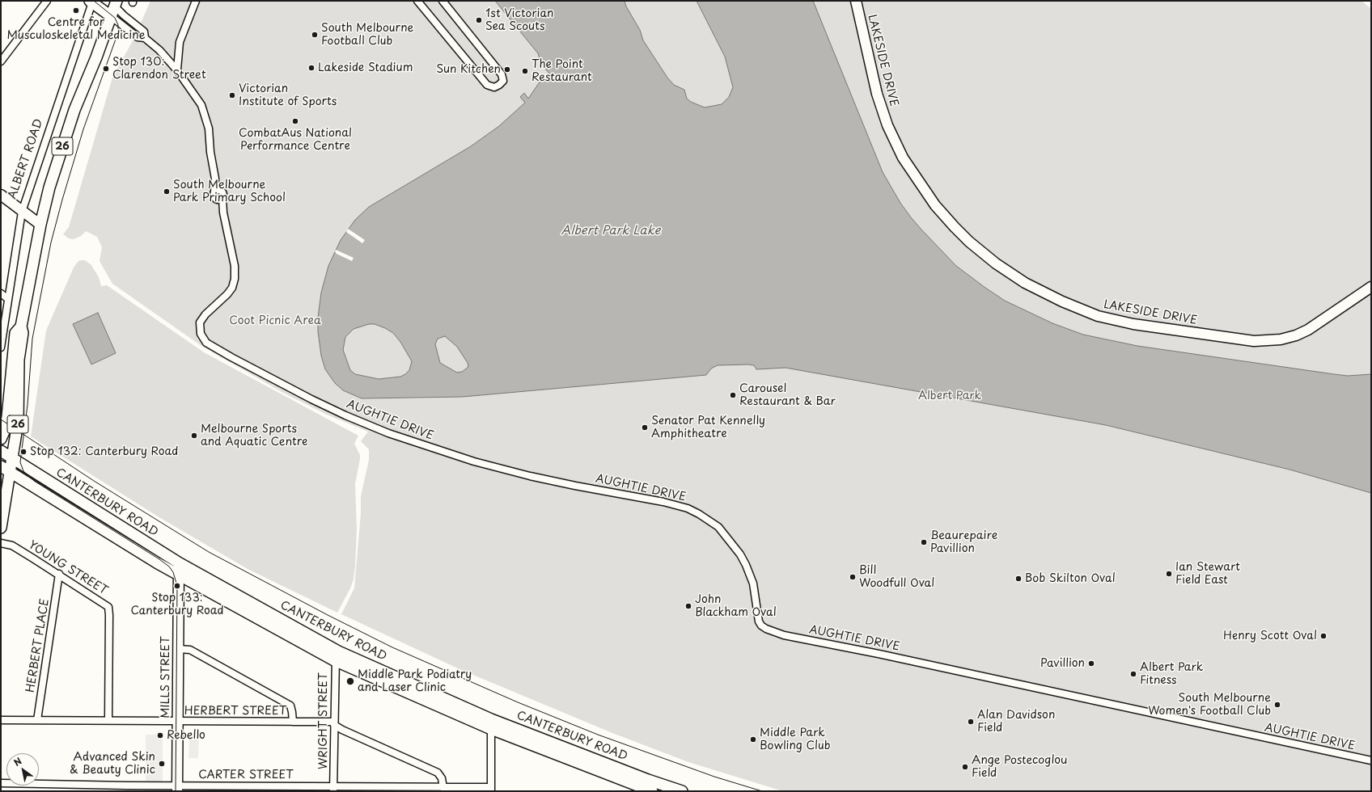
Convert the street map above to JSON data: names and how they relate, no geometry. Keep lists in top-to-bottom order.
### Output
{
  "streets": {
    "main road": ["26", "CANTERBURY ROAD"],
    "street": [
      "LAKESIDE DRIVE",
      "ALBERT ROAD",
      "AUGHTIE DRIVE",
      "YOUNG STREET",
      "HERBERT PLACE",
      "MILLS STREET",
      "HERBERT STREET",
      "WRIGHT STREET",
      "CARTER STREET"
    ]
  },
  "crossings": [
    ["26", "CANTERBURY ROAD"],
    ["CANTERBURY ROAD", "MILLS STREET"],
    ["CANTERBURY ROAD", "WRIGHT STREET"],
    ["YOUNG STREET", "HERBERT PLACE"],
    ["YOUNG STREET", "HERBERT STREET"],
    ["HERBERT PLACE", "HERBERT STREET"],
    ["MILLS STREET", "HERBERT STREET"],
    ["MILLS STREET", "CARTER STREET"],
    ["HERBERT STREET", "WRIGHT STREET"],
    ["WRIGHT STREET", "CARTER STREET"]
  ],
  "water": ["Albert Park Lake"],
  "parks": ["Coot Picnic Area", "Albert Park"],
  "places": [
    "Centre for Musculoskeletal Medicine",
    "1st Victorian Sea Scouts",
    "South Melbourne Football Club",
    "Lakeside Stadium",
    "Stop 130: Clarendon Street",
    "Sun Kitchen",
    "The Point Restaurant",
    "Victorian Institute of Sports",
    "CombatAus National Performance Centre",
    "South Melbourne Park Primary School",
    "Carousel Restaurant & Bar",
    "Senator Pat Kennelly Amphitheatre",
    "Melbourne Sports and Aquatic Centre",
    "Stop 132: Canterbury Road",
    "Beaurepaire Pavillion",
    "Ian Stewart Field East",
    "Bill Woodfull Oval",
    "Bob Skilton Oval",
    "Stop 133: Canterbury Road",
    "John Blackham Oval",
    "Henry Scott Oval",
    "Pavillion",
    "Albert Park Fitness",
    "Middle Park Podiatry and Laser Clinic",
    "South Melbourne Women's Football Club",
    "Alan Davidson Field",
    "Rebello",
    "Middle Park Bowling Club",
    "Advanced Skin & Beauty Clinic",
    "Ange Postecoglou Field"
  ],
  "north": "top left"
}
